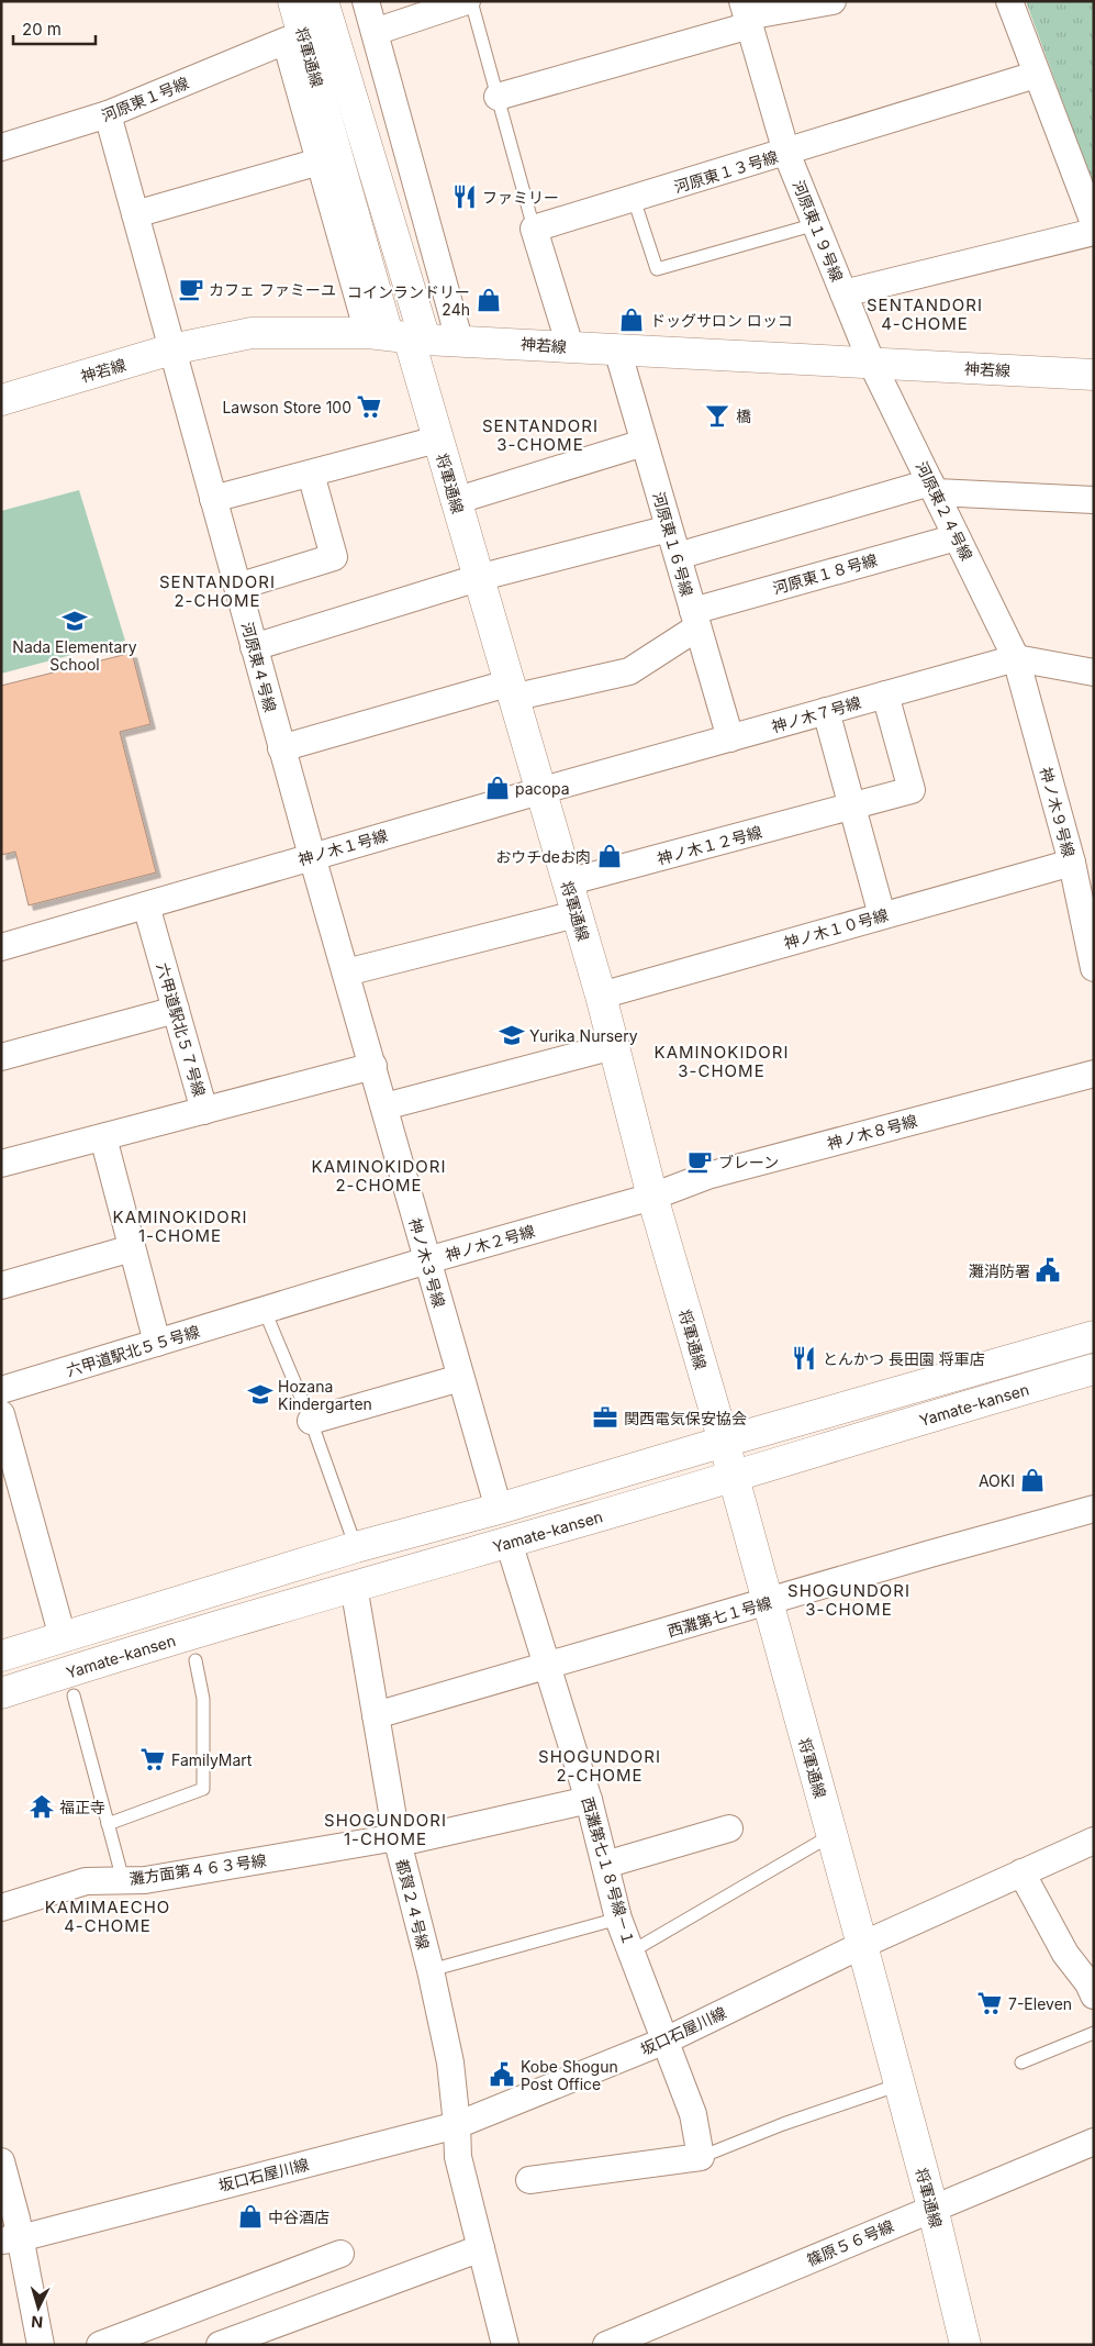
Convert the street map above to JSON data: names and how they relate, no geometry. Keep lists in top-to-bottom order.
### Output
{
  "streets": {
    "street": [
      "将軍通線",
      "河原東１号線",
      "河原東１３号線",
      "河原東１９号線",
      "神若線",
      "河原東２４号線",
      "河原東１６号線",
      "河原東１８号線",
      "河原東４号線",
      "神ノ木７号線",
      "神ノ木９号線",
      "神ノ木１２号線",
      "神ノ木１号線",
      "神ノ木１０号線",
      "六甲道駅北５７号線",
      "神ノ木８号線",
      "神ノ木２号線",
      "神ノ木３号線",
      "六甲道駅北５５号線",
      "Yamate-kansen",
      "西灘第七１号線",
      "灘方面第４６３号線",
      "西灘第七１８号線－１",
      "都賀２４号線",
      "坂口石屋川線",
      "篠原５６号線"
    ]
  },
  "crossings": [
    ["将軍通線", "神若線"],
    ["将軍通線", "河原東１８号線"],
    ["将軍通線", "神ノ木７号線"],
    ["将軍通線", "神ノ木１２号線"],
    ["将軍通線", "神ノ木１号線"],
    ["将軍通線", "神ノ木１０号線"],
    ["将軍通線", "神ノ木８号線"],
    ["将軍通線", "神ノ木２号線"],
    ["将軍通線", "Yamate-kansen"],
    ["将軍通線", "西灘第七１号線"],
    ["将軍通線", "坂口石屋川線"],
    ["将軍通線", "篠原５６号線"],
    ["河原東１号線", "河原東４号線"],
    ["河原東１３号線", "河原東１９号線"],
    ["河原東１９号線", "神若線"],
    ["河原東１９号線", "河原東２４号線"],
    ["神若線", "河原東２４号線"],
    ["神若線", "河原東１６号線"],
    ["神若線", "河原東４号線"],
    ["河原東２４号線", "河原東１８号線"],
    ["河原東２４号線", "神ノ木７号線"],
    ["河原東２４号線", "神ノ木９号線"],
    ["河原東１６号線", "河原東１８号線"],
    ["河原東１６号線", "神ノ木７号線"],
    ["河原東１８号線", "河原東４号線"],
    ["河原東４号線", "神ノ木１号線"],
    ["河原東４号線", "神ノ木３号線"],
    ["神ノ木７号線", "神ノ木９号線"],
    ["神ノ木７号線", "神ノ木１２号線"],
    ["神ノ木７号線", "神ノ木１号線"],
    ["神ノ木９号線", "神ノ木１０号線"],
    ["神ノ木１号線", "六甲道駅北５７号線"],
    ["神ノ木１号線", "神ノ木３号線"],
    ["神ノ木８号線", "神ノ木２号線"],
    ["神ノ木２号線", "神ノ木３号線"],
    ["神ノ木２号線", "六甲道駅北５５号線"],
    ["Yamate-kansen", "西灘第七１８号線－１"],
    ["Yamate-kansen", "都賀２４号線"],
    ["西灘第七１号線", "西灘第七１８号線－１"],
    ["西灘第七１号線", "都賀２４号線"],
    ["灘方面第４６３号線", "西灘第七１８号線－１"],
    ["灘方面第４６３号線", "都賀２４号線"],
    ["西灘第七１８号線－１", "坂口石屋川線"],
    ["都賀２４号線", "坂口石屋川線"]
  ],
  "districts": [
    "SENTANDORI 4-CHOME",
    "SENTANDORI 3-CHOME",
    "SENTANDORI 2-CHOME",
    "KAMINOKIDORI 3-CHOME",
    "KAMINOKIDORI 2-CHOME",
    "KAMINOKIDORI 1-CHOME",
    "SHOGUNDORI 3-CHOME",
    "SHOGUNDORI 2-CHOME",
    "SHOGUNDORI 1-CHOME",
    "KAMIMAECHO 4-CHOME"
  ],
  "places": {
    "restaurant": ["ファミリー", "とんかつ 長田園 将軍店"],
    "cafe": ["カフェ ファミーユ", "ブレーン"],
    "shop": [
      "コインランドリー 24h",
      "ドッグサロン ロッコ",
      "pacopa",
      "おウチdeお肉",
      "AOKI",
      "中谷酒店"
    ],
    "supermarket": ["Lawson Store 100", "FamilyMart", "7-Eleven"],
    "bar": ["橋"],
    "school or university": ["Nada Elementary School", "Yurika Nursery", "Hozana Kindergarten"],
    "public building": ["灘消防署", "Kobe Shogun Post Office"],
    "office": ["関西電気保安協会"],
    "temple": ["福正寺"]
  },
  "scale_bar": "20 m",
  "north": "bottom"
}
